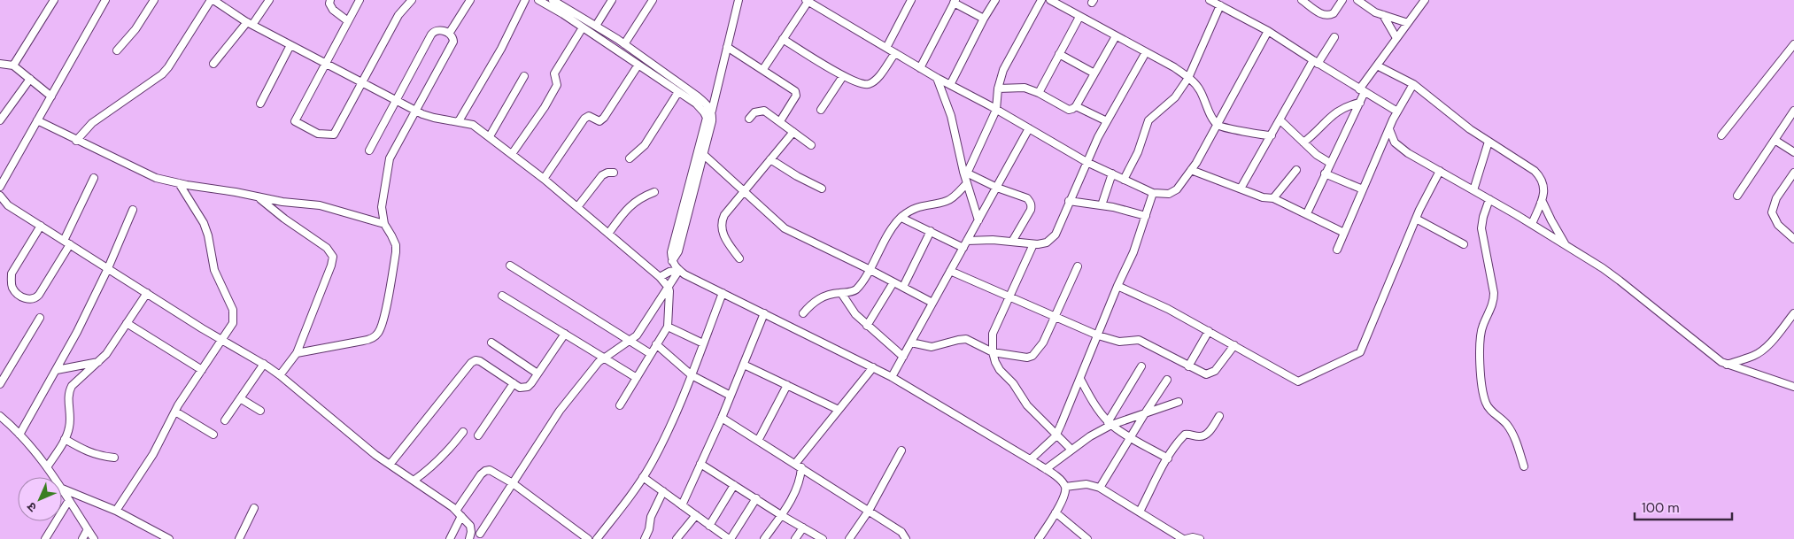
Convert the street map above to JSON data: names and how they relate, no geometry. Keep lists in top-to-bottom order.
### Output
{
  "scale_bar": "100 m",
  "north": "bottom left"
}
